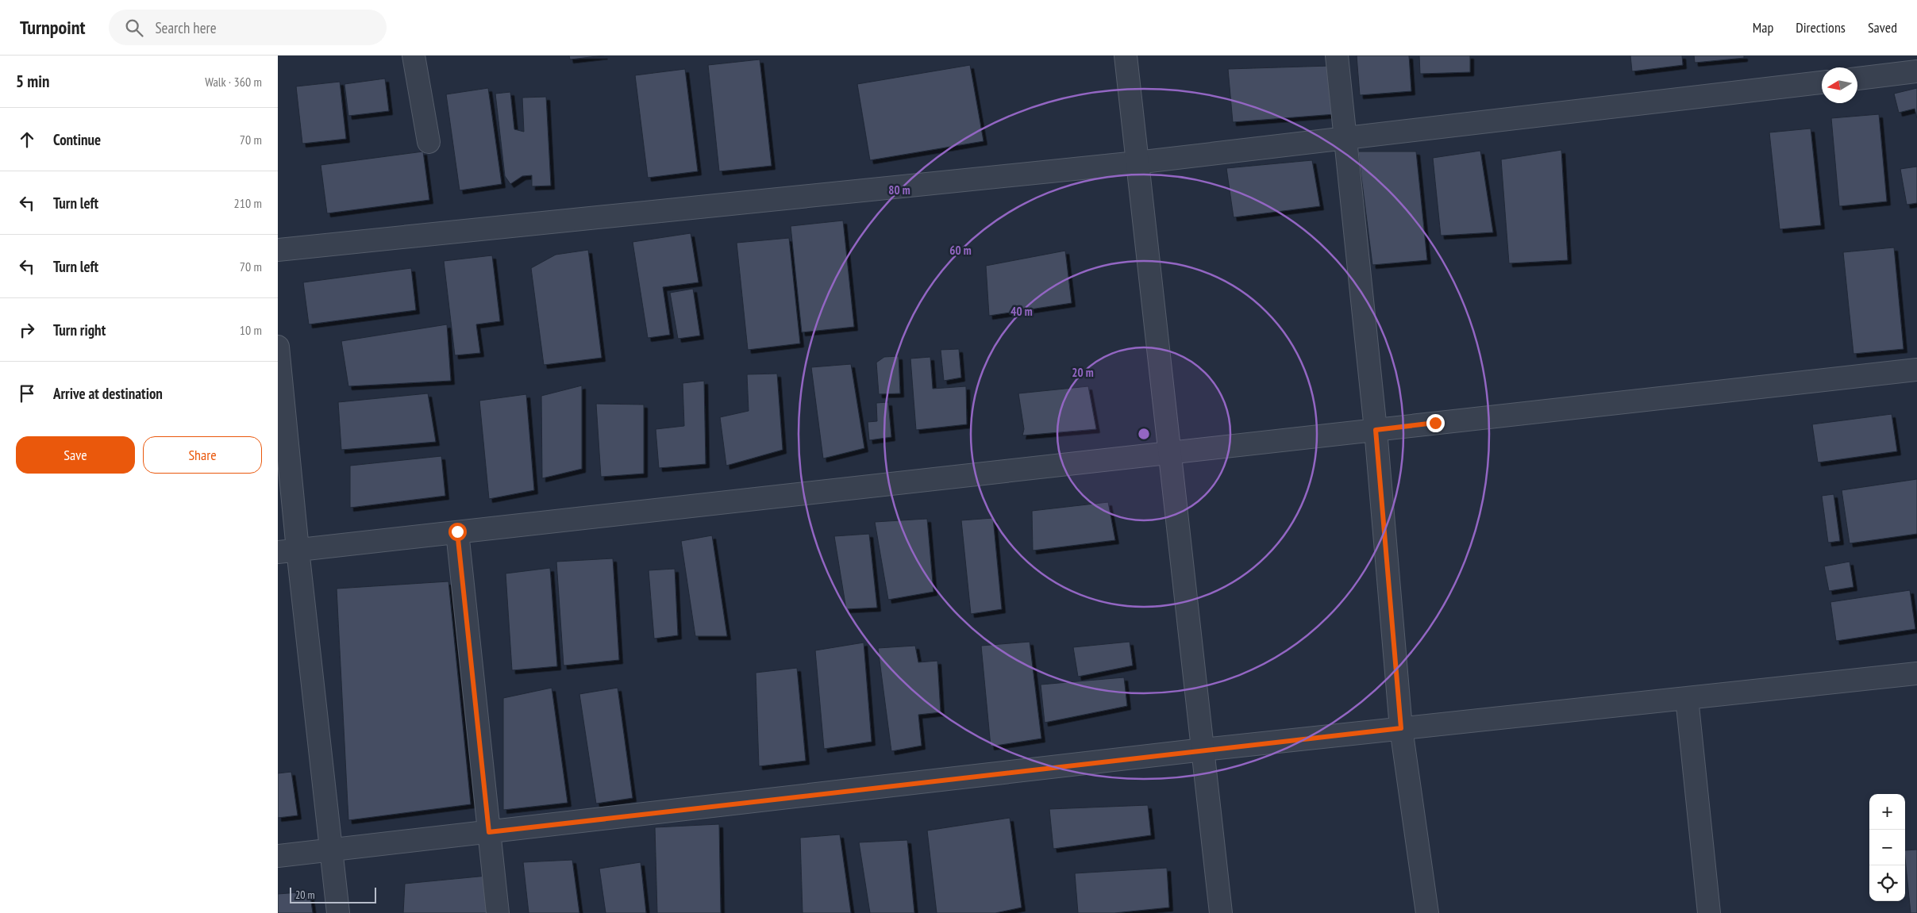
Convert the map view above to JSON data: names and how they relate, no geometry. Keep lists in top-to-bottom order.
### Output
{
  "scale_bar": "20 m",
  "north": "left",
  "page": {
    "header": "Turnpoint",
    "search": "Search here",
    "nav": ["Map", "Directions", "Saved"],
    "heading": ["5 min", "Walk · 360 m"],
    "list": [
      ["Continue", "70 m"],
      ["Turn left", "210 m"],
      ["Turn left", "70 m"],
      ["Turn right", "10 m"],
      "Arrive at destination"
    ],
    "buttons": ["Save", "Share"],
    "map_buttons": ["+", "−"],
    "scale": "20 m"
  },
  "rings": [
    "80 m",
    "60 m",
    "40 m",
    "20 m"
  ]
}
